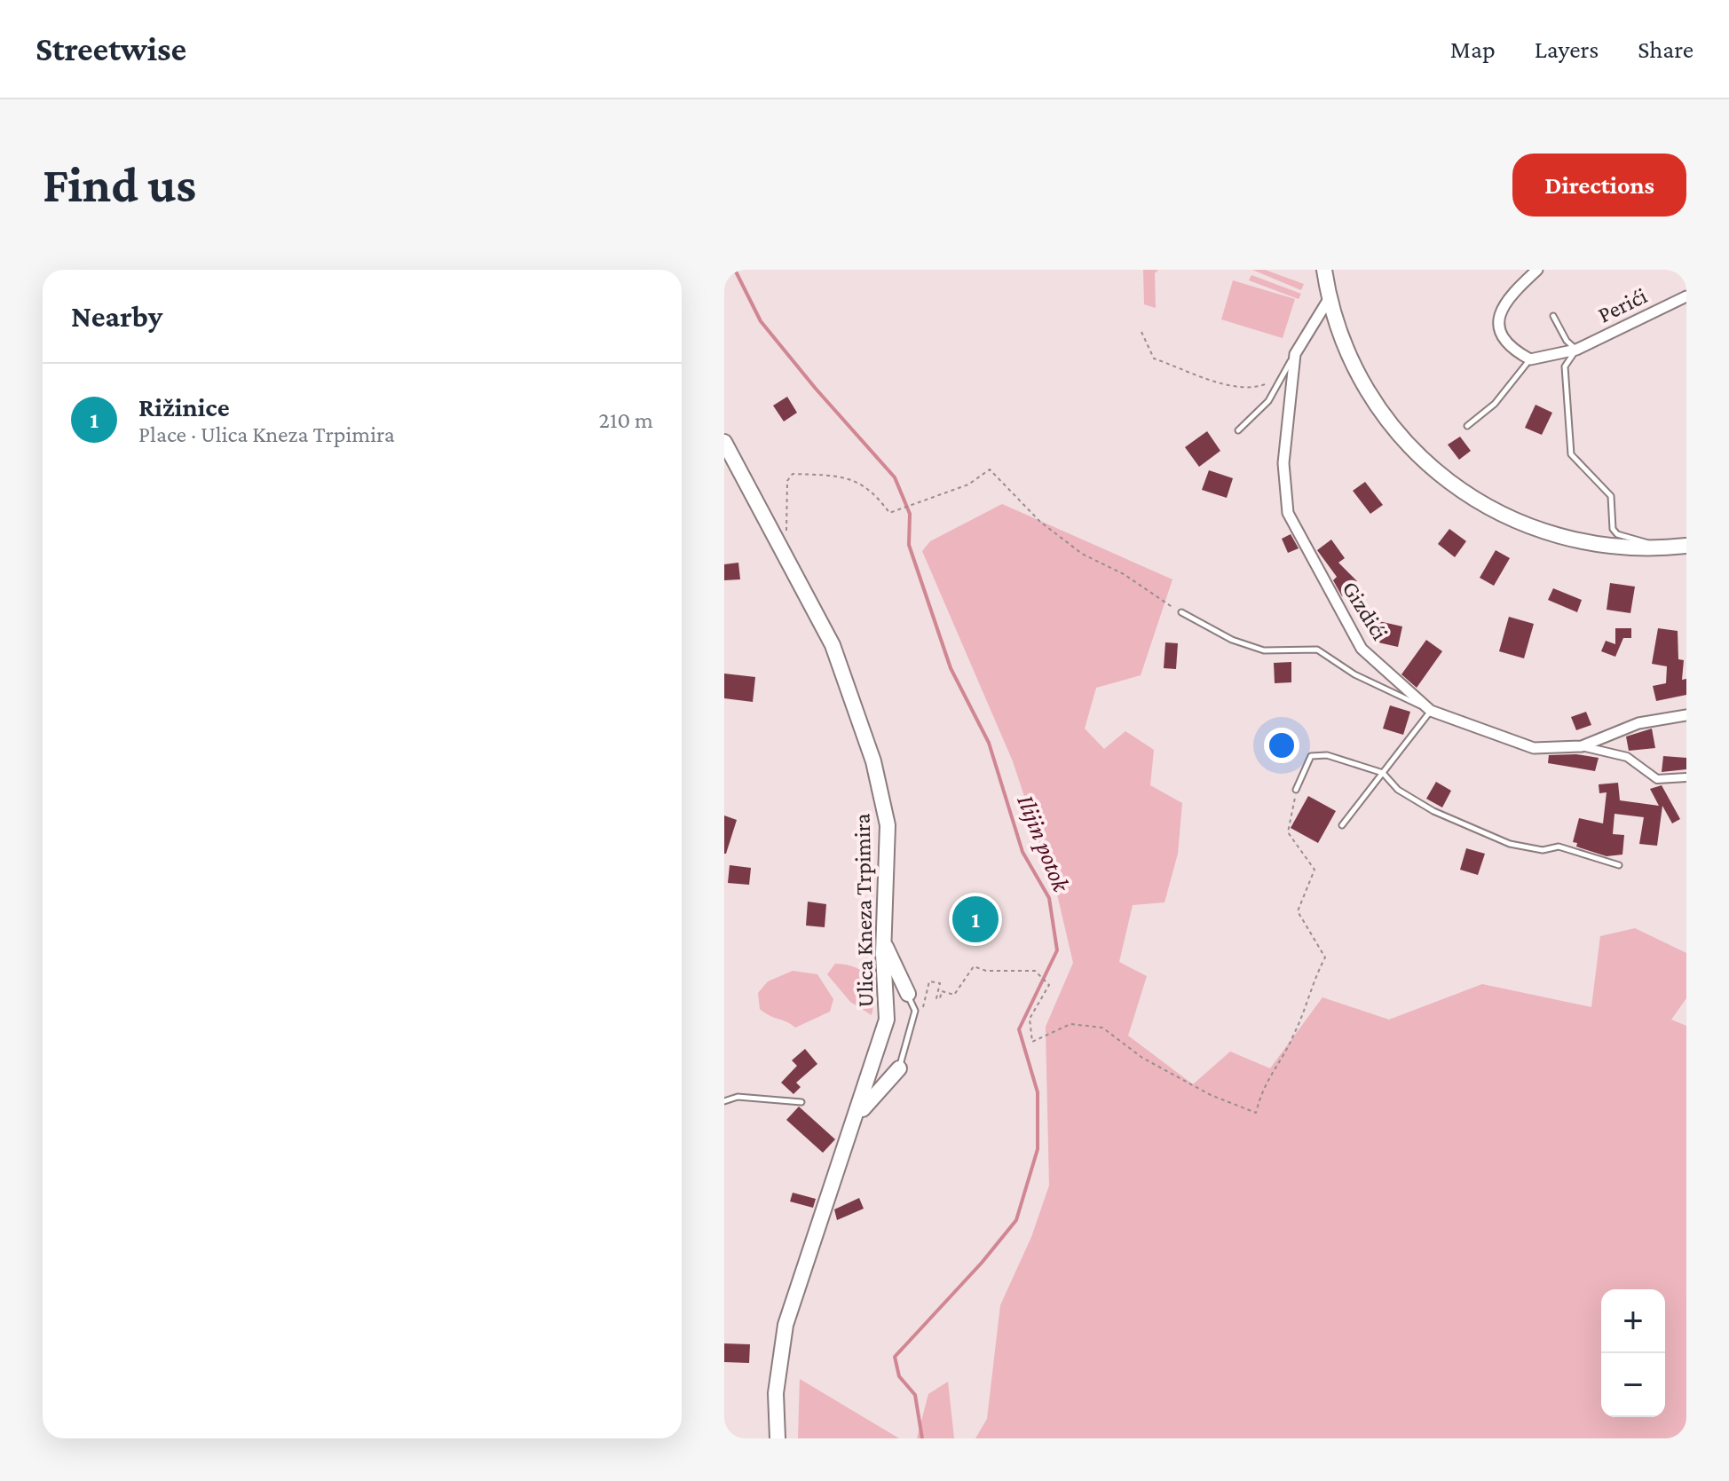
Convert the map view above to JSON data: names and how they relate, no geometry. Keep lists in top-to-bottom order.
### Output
{
  "streets": {
    "main road": ["Ulica Kneza Trpimira"],
    "street": ["Perići", "Gizdići"]
  },
  "water": ["Ilijin potok"],
  "page": {
    "header": "Streetwise",
    "nav": ["Map", "Layers", "Share"],
    "buttons": "Directions",
    "title": "Find us",
    "heading": "Nearby",
    "list": [
      {
        "mark": "1",
        "name": "Rižinice",
        "note": "Place · Ulica Kneza Trpimira",
        "value": "210 m"
      }
    ],
    "pins": "1",
    "map_buttons": ["+", "−"]
  }
}
